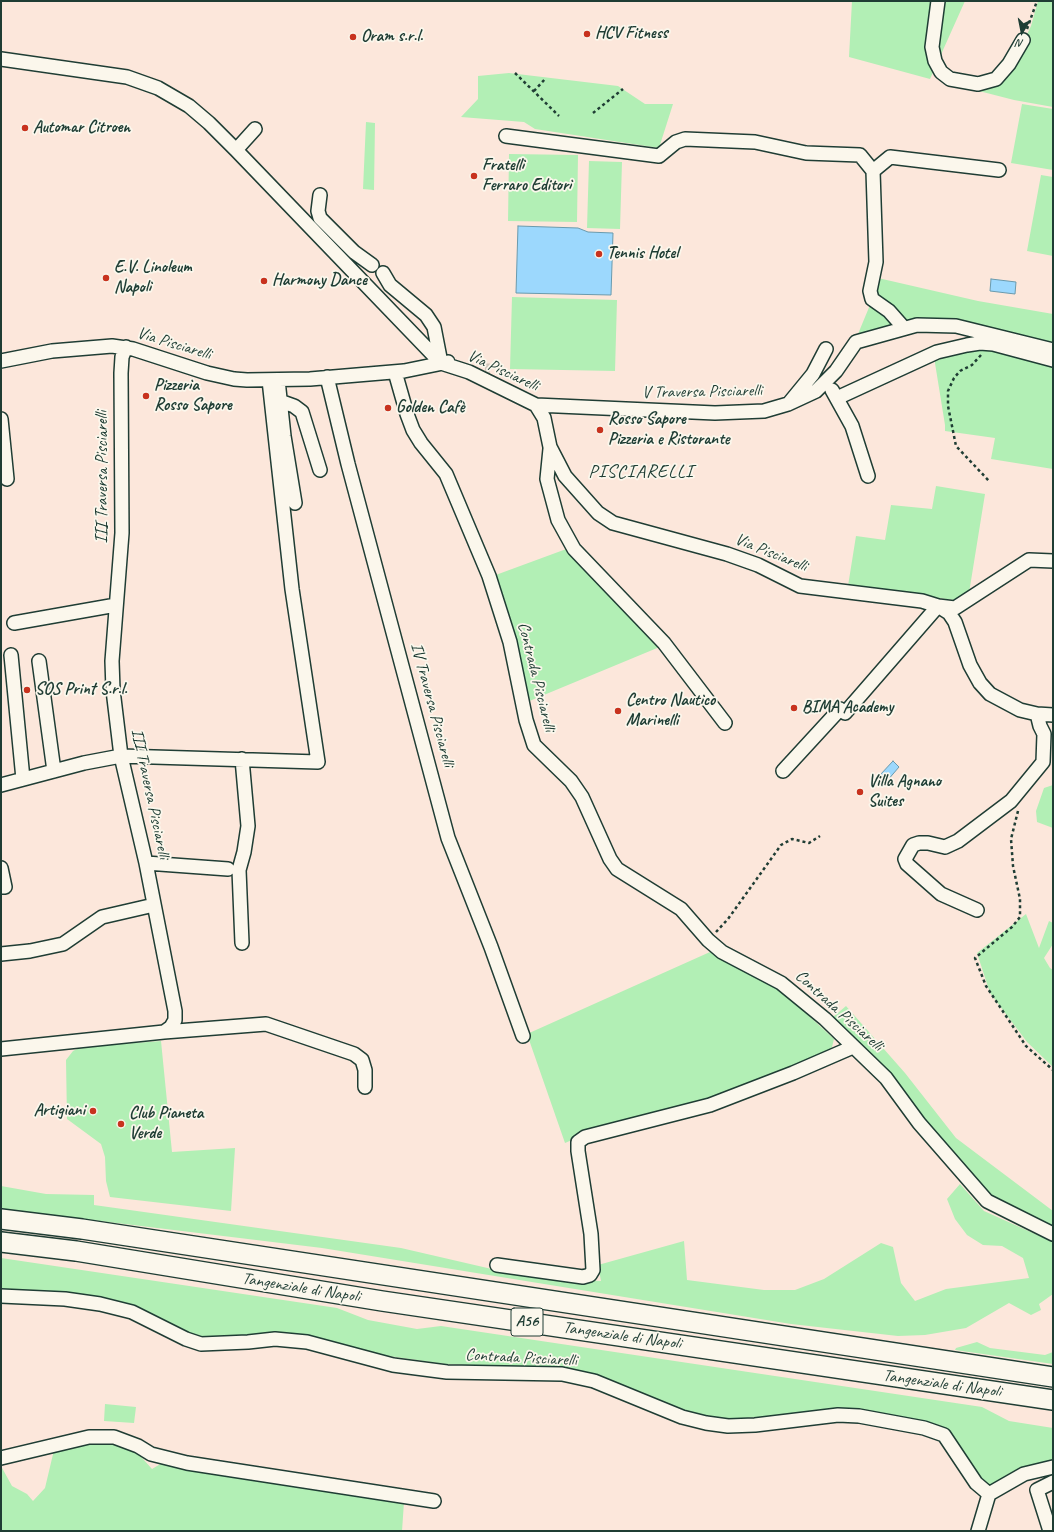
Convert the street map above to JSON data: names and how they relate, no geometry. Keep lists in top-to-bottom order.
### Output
{
  "streets": {
    "highway": ["Tangenziale di Napoli", "A56"],
    "street": [
      "Via Pisciarelli",
      "V Traversa Pisciarelli",
      "III Traversa Pisciarelli",
      "Contrada Pisciarelli",
      "IV Traversa Pisciarelli"
    ]
  },
  "crossings": [
    ["Via Pisciarelli", "V Traversa Pisciarelli"],
    ["Via Pisciarelli", "III Traversa Pisciarelli"],
    ["Via Pisciarelli", "Contrada Pisciarelli"],
    ["Via Pisciarelli", "IV Traversa Pisciarelli"]
  ],
  "districts": ["PISCIARELLI"],
  "places": [
    "HCV Fitness",
    "Oram s.r.l.",
    "Automar Citroen",
    "Fratelli Ferraro Editori",
    "Tennis Hotel",
    "E.V. Linoleum Napoli",
    "Harmony Dance",
    "Pizzeria Rosso Sapore",
    "Golden Cafè",
    "Rosso Sapore Pizzeria e Ristorante",
    "SOS Print S.r.l.",
    "BIMA Academy",
    "Centro Nautico Marinelli",
    "Villa Agnano Suites",
    "Artigiani",
    "Club Pianeta Verde"
  ],
  "north": "bottom"
}
